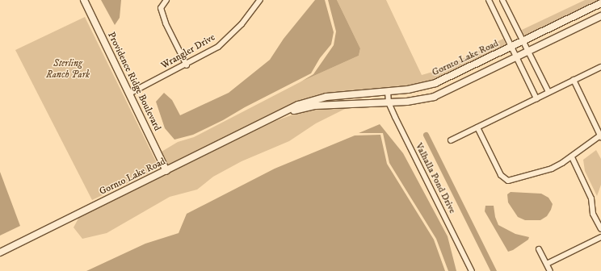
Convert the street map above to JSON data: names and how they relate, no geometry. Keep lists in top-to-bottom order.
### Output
{
  "streets": {
    "street": [
      "Wrangler Drive",
      "Gornto Lake Road",
      "Providence Ridge Boulevard",
      "Valhalla Pond Drive"
    ]
  },
  "crossings": [
    ["Wrangler Drive", "Providence Ridge Boulevard"],
    ["Gornto Lake Road", "Providence Ridge Boulevard"],
    ["Gornto Lake Road", "Valhalla Pond Drive"]
  ],
  "parks": ["Sterling Ranch Park"]
}
